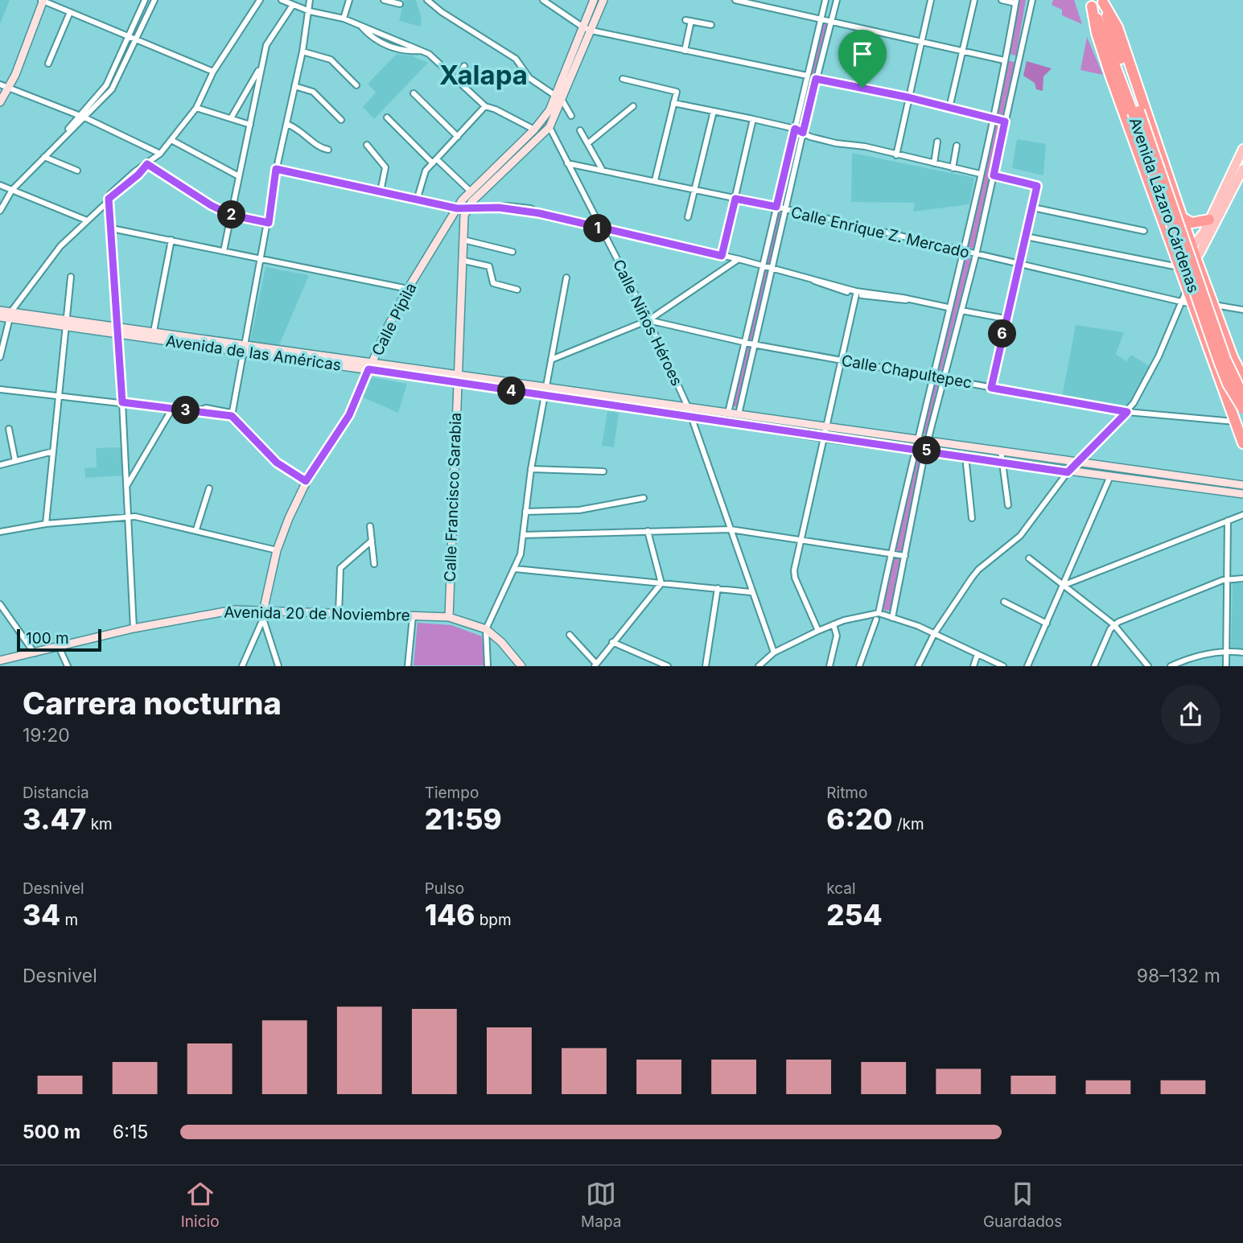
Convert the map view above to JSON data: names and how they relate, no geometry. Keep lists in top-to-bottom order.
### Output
{
  "streets": {
    "highway": ["Avenida Lázaro Cárdenas"],
    "main road": [
      "Calle Pípila",
      "Avenida de las Américas",
      "Calle Francisco Sarabia",
      "Avenida 20 de Noviembre"
    ],
    "street": ["Calle Enrique Z. Mercado", "Calle Niños Héroes", "Calle Chapultepec"]
  },
  "crossings": [
    ["Calle Enrique Z. Mercado", "Calle Niños Héroes"],
    ["Calle Pípila", "Calle Niños Héroes"],
    ["Calle Pípila", "Avenida de las Américas"],
    ["Calle Pípila", "Calle Francisco Sarabia"],
    ["Calle Pípila", "Avenida 20 de Noviembre"],
    ["Calle Niños Héroes", "Avenida de las Américas"],
    ["Calle Niños Héroes", "Calle Chapultepec"],
    ["Avenida de las Américas", "Calle Francisco Sarabia"],
    ["Calle Francisco Sarabia", "Avenida 20 de Noviembre"]
  ],
  "districts": ["Xalapa"],
  "scale_bar": "100 m",
  "page": {
    "pins": [
      "2",
      "1",
      "6",
      "4",
      "3",
      "5"
    ],
    "scale": "100 m",
    "heading": ["Carrera nocturna", "19:20"],
    "stats": [
      ["Distancia", "3.47 km"],
      ["Tiempo", "21:59"],
      ["Ritmo", "6:20 /km"],
      ["Desnivel", "34 m"],
      ["Pulso", "146 bpm"],
      ["kcal", "254"]
    ],
    "chart": ["Desnivel", "98–132 m"],
    "list": [
      {
        "name": "500 m",
        "note": "6:15"
      }
    ],
    "tabs": ["Inicio", "Mapa", "Guardados"]
  }
}
